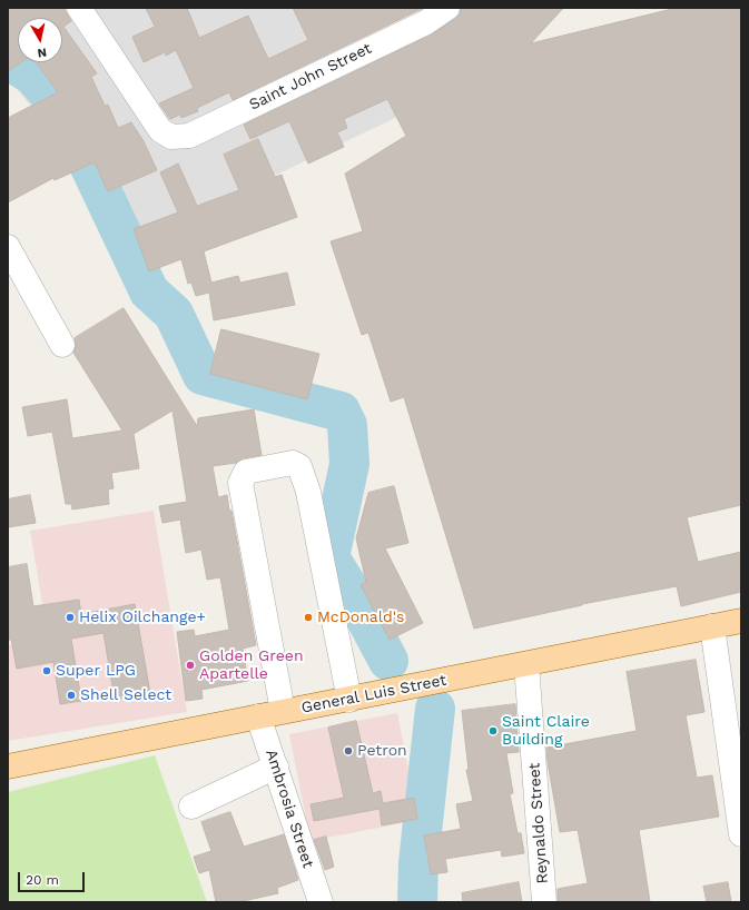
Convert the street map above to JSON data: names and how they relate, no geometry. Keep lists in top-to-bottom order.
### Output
{
  "streets": {
    "main road": ["General Luis Street"],
    "street": ["Saint John Street", "Ambrosia Street", "Reynaldo Street"]
  },
  "crossings": [
    ["General Luis Street", "Ambrosia Street"],
    ["General Luis Street", "Reynaldo Street"]
  ],
  "places": [
    "Helix Oilchange+",
    "McDonald's",
    "Golden Green Apartelle",
    "Super LPG",
    "Shell Select",
    "Saint Claire Building",
    "Petron"
  ],
  "scale_bar": "20 m",
  "north": "bottom"
}
